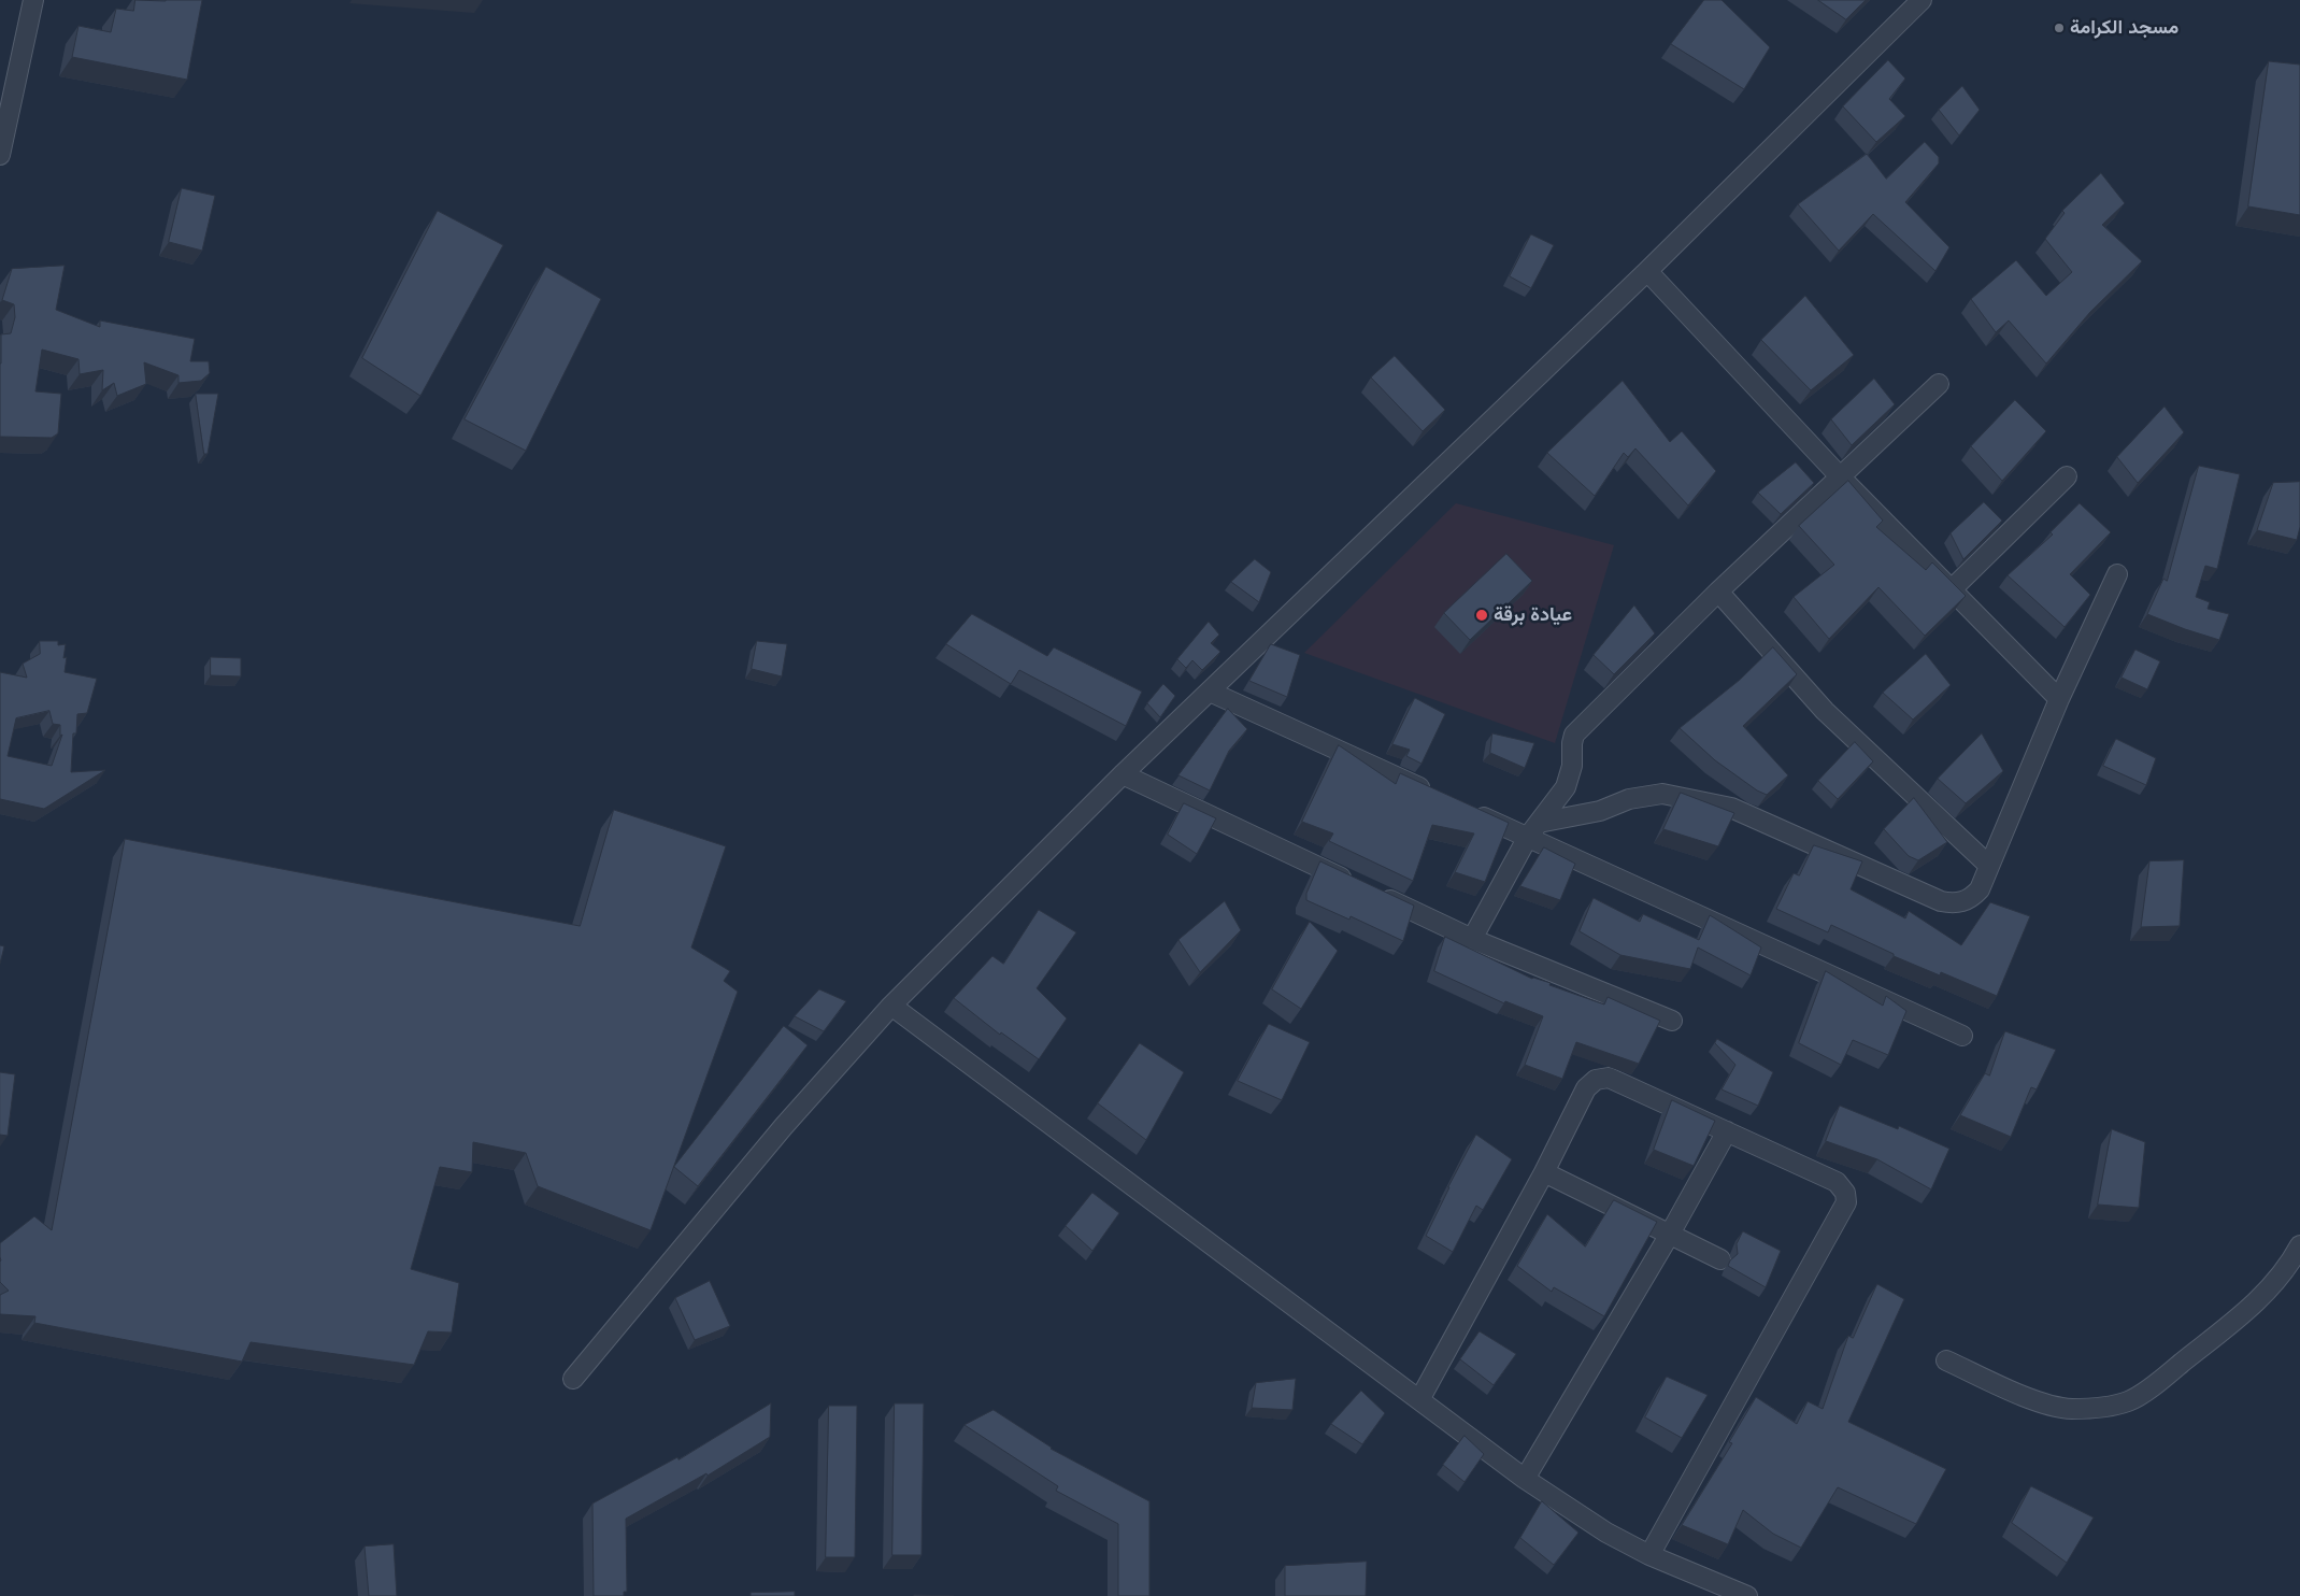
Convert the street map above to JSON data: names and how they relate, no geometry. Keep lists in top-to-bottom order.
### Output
{
  "places": ["مسجد الكرامة", "عيادة برقة"]
}
